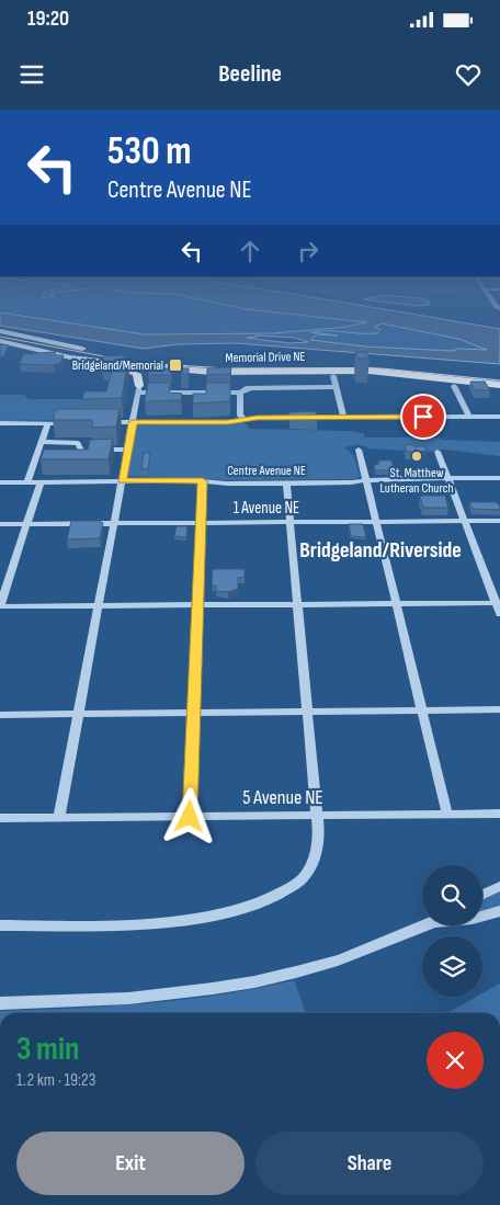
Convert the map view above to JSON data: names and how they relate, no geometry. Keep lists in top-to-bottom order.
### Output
{
  "streets": {
    "highway": ["Memorial Drive NE"],
    "street": ["Centre Avenue NE", "1 Avenue NE", "5 Avenue NE"]
  },
  "districts": ["Bridgeland/Riverside"],
  "places": {
    "transit": ["Bridgeland/Memorial"],
    "other": ["St. Matthew Lutheran Church"]
  },
  "page": {
    "status": "19:20",
    "header": "Beeline",
    "turn": ["530 m", "Centre Avenue NE"],
    "heading": ["3 min", "1.2 km · 19:23"],
    "buttons": ["Exit", "Share"]
  }
}
